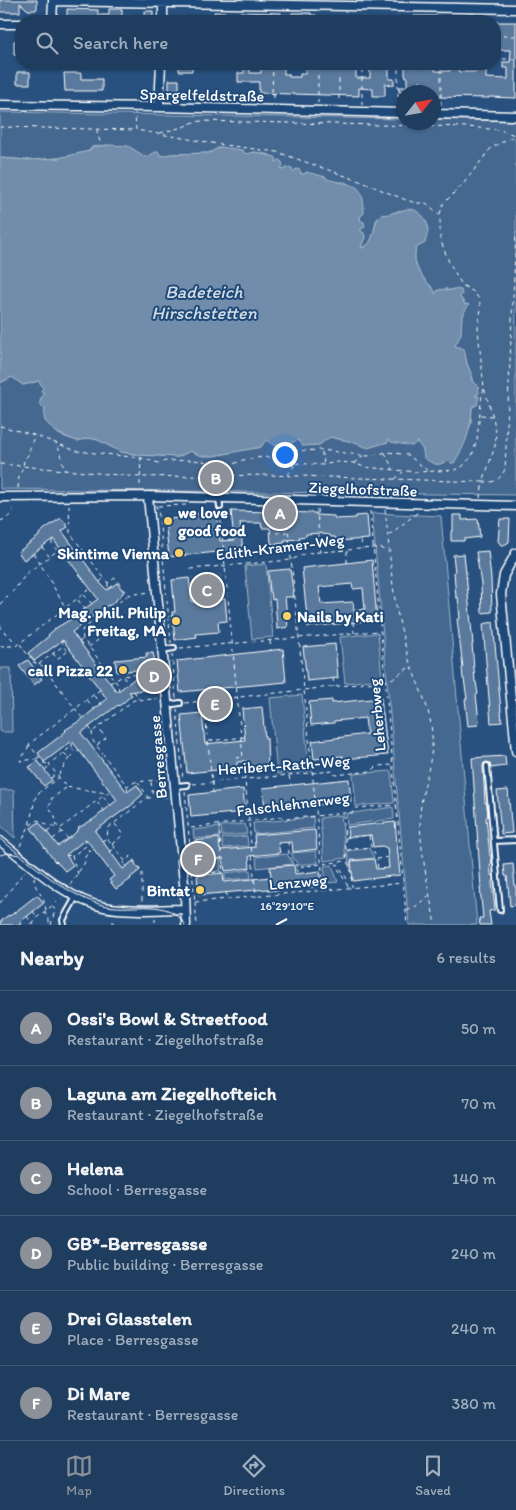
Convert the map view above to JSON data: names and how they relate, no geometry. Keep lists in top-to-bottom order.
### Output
{
  "streets": {
    "street": ["Spargelfeldstraße", "Ziegelhofstraße", "Berresgasse"],
    "path": [
      "Edith-Kramer-Weg",
      "Leherbweg",
      "Heribert-Rath-Weg",
      "Falschlehnerweg",
      "Lenzweg"
    ]
  },
  "crossings": [
    ["Ziegelhofstraße", "Leherbweg"],
    ["Ziegelhofstraße", "Berresgasse"],
    ["Edith-Kramer-Weg", "Leherbweg"],
    ["Leherbweg", "Heribert-Rath-Weg"],
    ["Leherbweg", "Falschlehnerweg"],
    ["Leherbweg", "Lenzweg"]
  ],
  "water": ["Badeteich Hirschstetten"],
  "places": [
    "we love good food",
    "Skintime Vienna",
    "Nails by Kati",
    "Mag. phil. Philip Freitag, MA",
    "call Pizza 22",
    "Bintat"
  ],
  "north": "top right",
  "page": {
    "search": "Search here",
    "pins": [
      "B",
      "A",
      "C",
      "D",
      "E",
      "F"
    ],
    "heading": ["Nearby", "6 results"],
    "list": [
      {
        "mark": "A",
        "name": "Ossi's Bowl & Streetfood",
        "note": "Restaurant · Ziegelhofstraße",
        "value": "50 m"
      },
      {
        "mark": "B",
        "name": "Laguna am Ziegelhofteich",
        "note": "Restaurant · Ziegelhofstraße",
        "value": "70 m"
      },
      {
        "mark": "C",
        "name": "Helena",
        "note": "School · Berresgasse",
        "value": "140 m"
      },
      {
        "mark": "D",
        "name": "GB*-Berresgasse",
        "note": "Public building · Berresgasse",
        "value": "240 m"
      },
      {
        "mark": "E",
        "name": "Drei Glasstelen",
        "note": "Place · Berresgasse",
        "value": "240 m"
      },
      {
        "mark": "F",
        "name": "Di Mare",
        "note": "Restaurant · Berresgasse",
        "value": "380 m"
      }
    ],
    "nav": ["Map", "Directions", "Saved"]
  },
  "coordinates": ["16°29'10\"E"]
}
